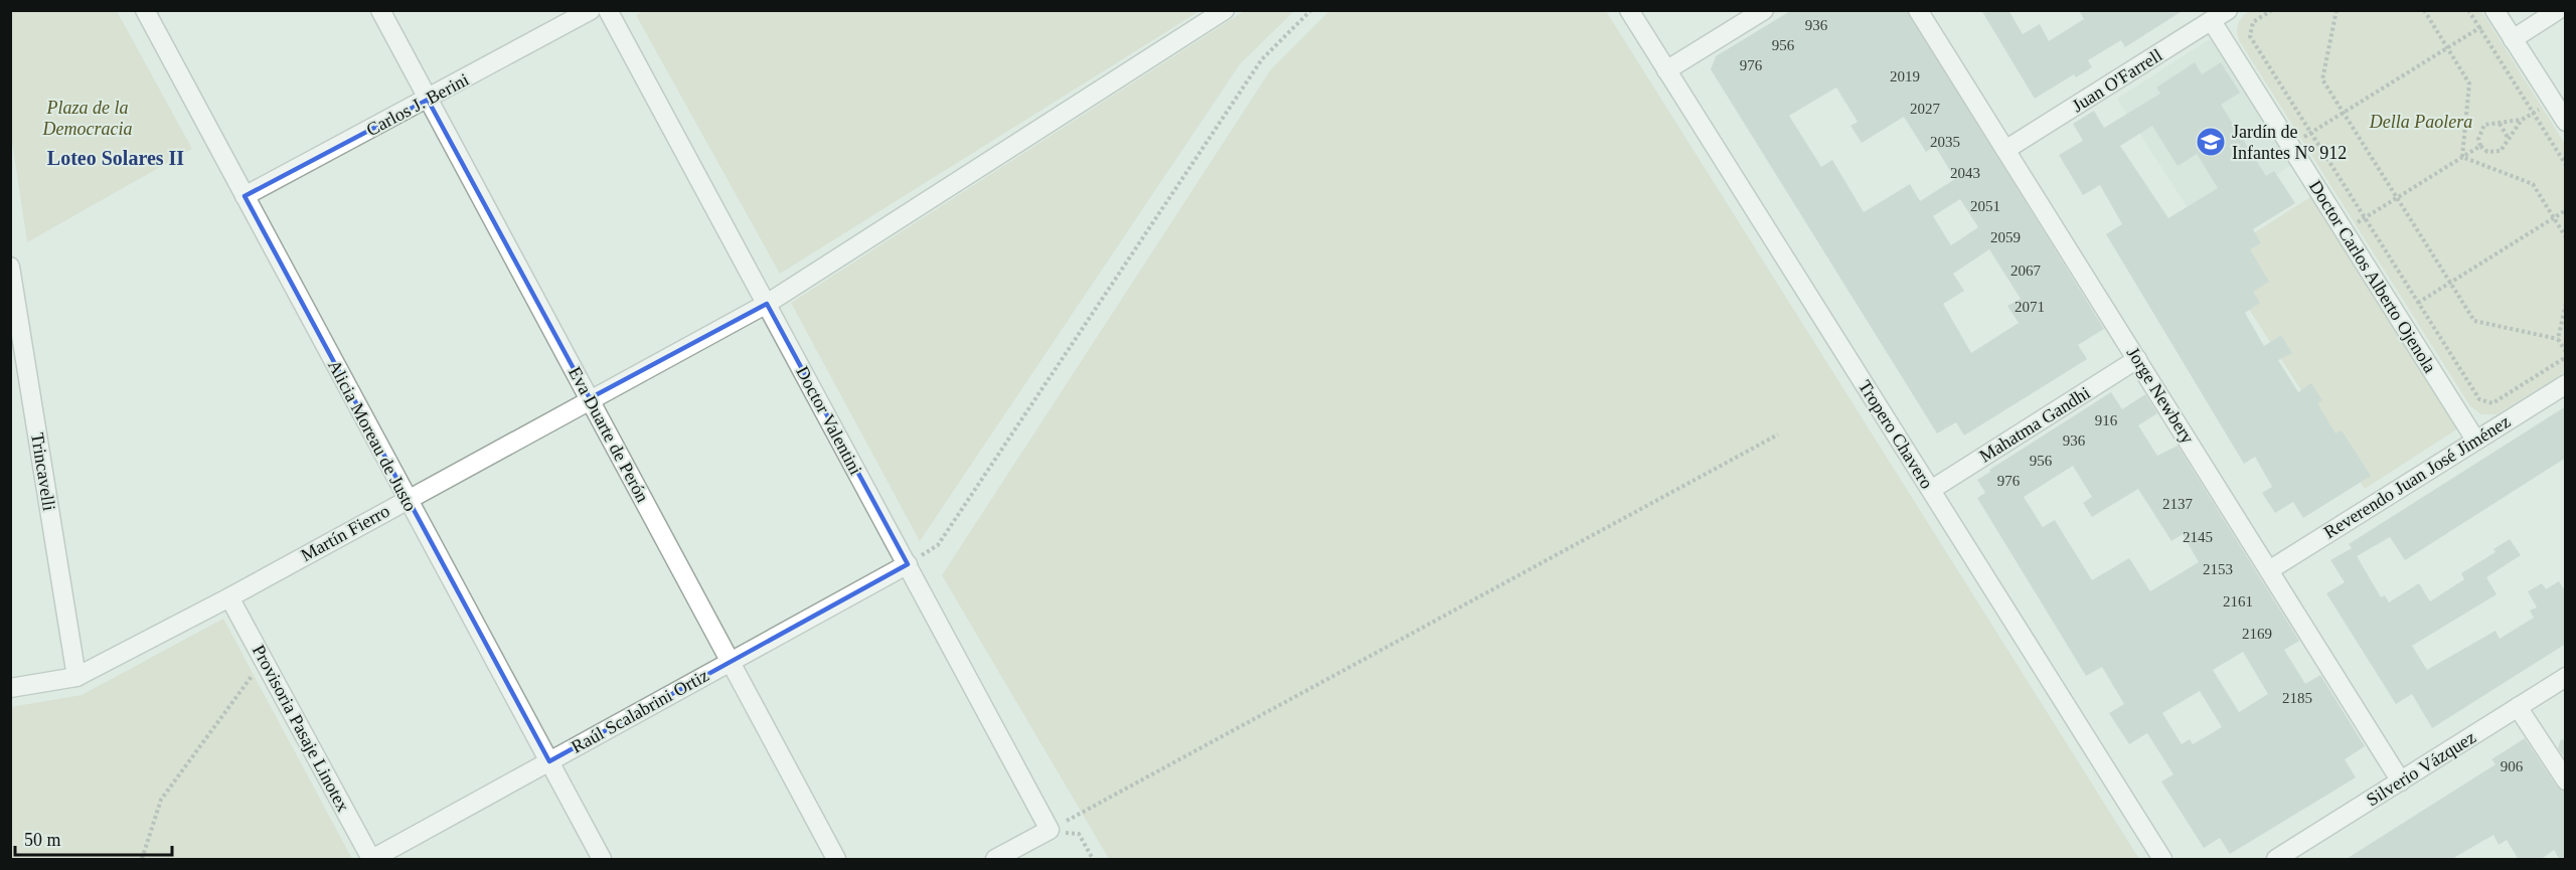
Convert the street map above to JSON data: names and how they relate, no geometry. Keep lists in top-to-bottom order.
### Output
{
  "streets": {
    "street": [
      "Juan O'Farrell",
      "Carlos J. Berini",
      "Doctor Carlos Alberto Ojenola",
      "Jorge Newbery",
      "Doctor Valentini",
      "Mahatma Gandhi",
      "Eva Duarte de Perón",
      "Tropero Chavero",
      "Alicia Moreau de Justo",
      "Trincavelli",
      "Reverendo Juan José Jiménez",
      "Martín Fierro",
      "Raúl Scalabrini Ortiz",
      "Provisoria Pasaje Linotex",
      "Silverio Vázquez"
    ]
  },
  "crossings": [
    ["Juan O'Farrell", "Doctor Carlos Alberto Ojenola"],
    ["Juan O'Farrell", "Jorge Newbery"],
    ["Carlos J. Berini", "Eva Duarte de Perón"],
    ["Carlos J. Berini", "Alicia Moreau de Justo"],
    ["Doctor Carlos Alberto Ojenola", "Reverendo Juan José Jiménez"],
    ["Jorge Newbery", "Mahatma Gandhi"],
    ["Jorge Newbery", "Reverendo Juan José Jiménez"],
    ["Jorge Newbery", "Silverio Vázquez"],
    ["Doctor Valentini", "Martín Fierro"],
    ["Doctor Valentini", "Raúl Scalabrini Ortiz"],
    ["Mahatma Gandhi", "Tropero Chavero"],
    ["Eva Duarte de Perón", "Martín Fierro"],
    ["Eva Duarte de Perón", "Raúl Scalabrini Ortiz"],
    ["Alicia Moreau de Justo", "Martín Fierro"],
    ["Alicia Moreau de Justo", "Raúl Scalabrini Ortiz"],
    ["Trincavelli", "Martín Fierro"],
    ["Martín Fierro", "Provisoria Pasaje Linotex"],
    ["Raúl Scalabrini Ortiz", "Provisoria Pasaje Linotex"]
  ],
  "districts": ["Loteo Solares II"],
  "parks": ["Plaza de la Democracia", "Della Paolera"],
  "places": {
    "school or university": ["Jardín de Infantes N° 912"]
  },
  "house_numbers": [
    "936",
    "956",
    "976",
    "2019",
    "2027",
    "2035",
    "2043",
    "2051",
    "2059",
    "2067",
    "2071",
    "916",
    "936",
    "956",
    "976",
    "2137",
    "2145",
    "2153",
    "2161",
    "2169",
    "2185",
    "906"
  ],
  "scale_bar": "50 m"
}
